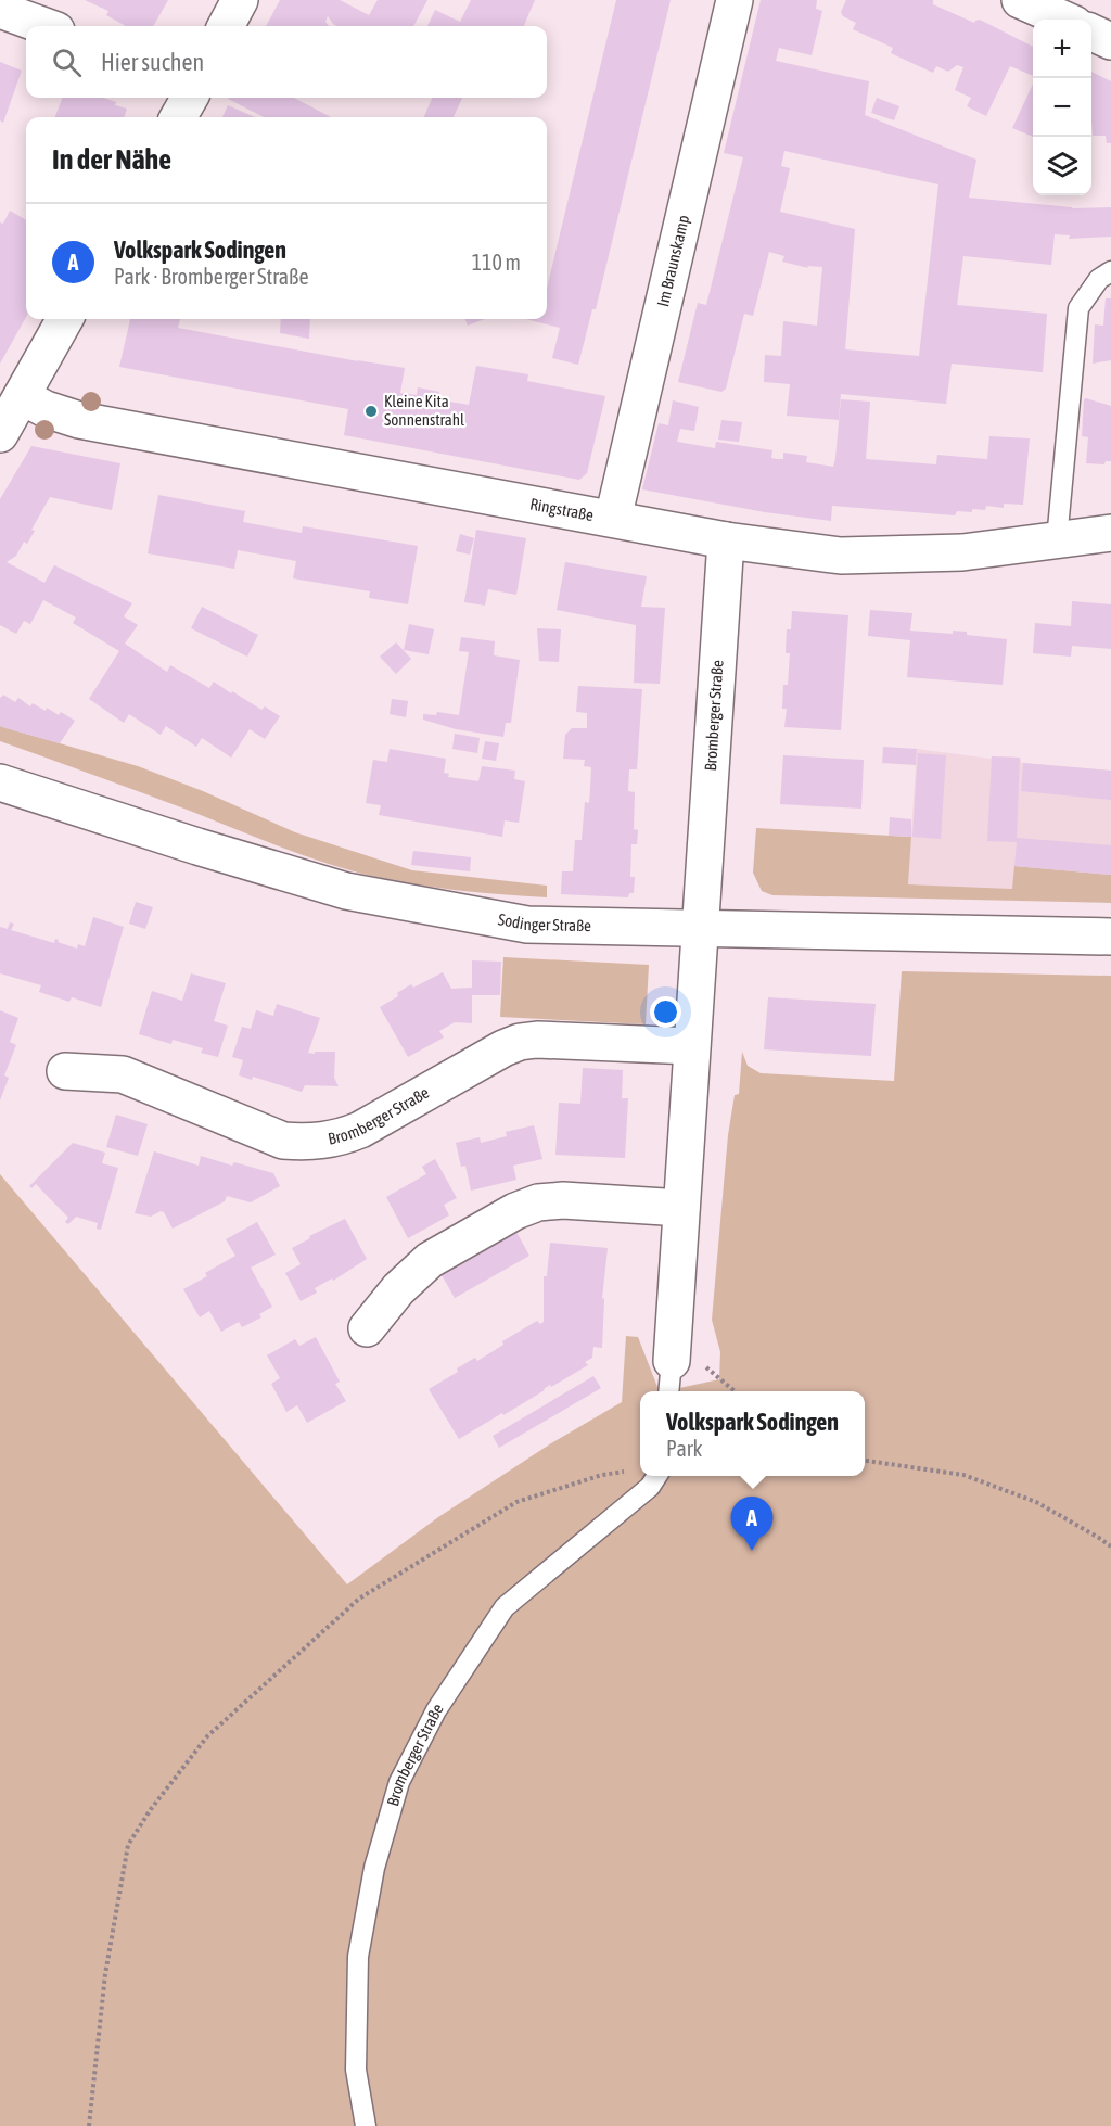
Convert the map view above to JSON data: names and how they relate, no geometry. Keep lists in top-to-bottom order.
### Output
{
  "streets": {
    "street": [
      "Im Braunskamp",
      "Ringstraße",
      "Bromberger Straße",
      "Sodinger Straße"
    ]
  },
  "crossings": [
    ["Im Braunskamp", "Ringstraße"],
    ["Ringstraße", "Bromberger Straße"],
    ["Bromberger Straße", "Sodinger Straße"]
  ],
  "places": ["Kleine Kita Sonnenstrahl"],
  "page": {
    "map_buttons": ["+", "−"],
    "search": "Hier suchen",
    "heading": "In der Nähe",
    "list": [
      {
        "mark": "A",
        "name": "Volkspark Sodingen",
        "note": "Park · Bromberger Straße",
        "value": "110 m"
      }
    ],
    "popup": ["Volkspark Sodingen", "Park"],
    "pins": "A"
  }
}
